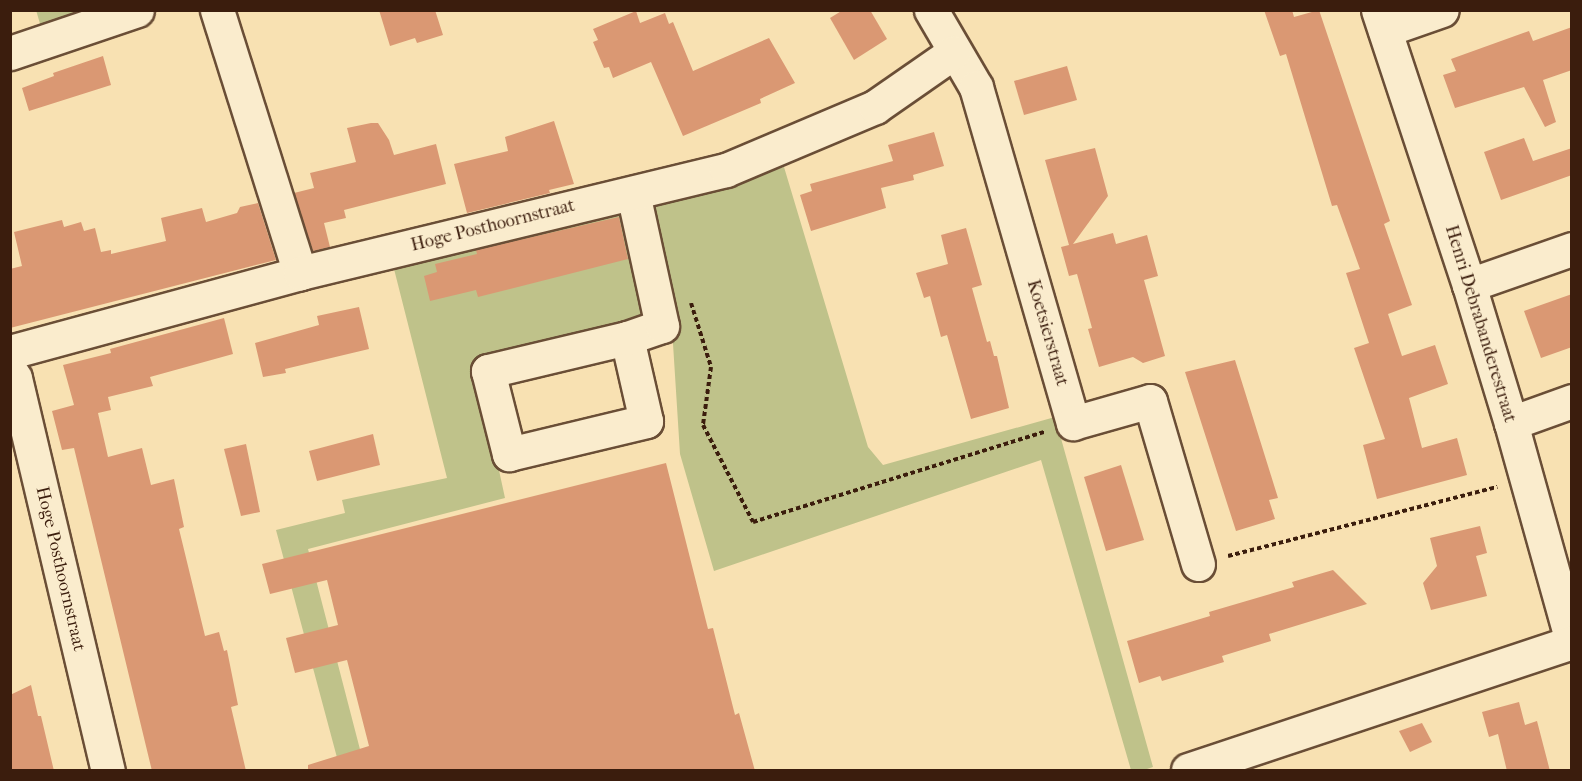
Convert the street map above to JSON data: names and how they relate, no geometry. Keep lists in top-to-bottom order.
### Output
{
  "streets": {
    "street": ["Hoge Posthoornstraat", "Henri Debrabanderestraat", "Koetsierstraat"]
  },
  "crossings": [
    ["Hoge Posthoornstraat", "Koetsierstraat"]
  ]
}
